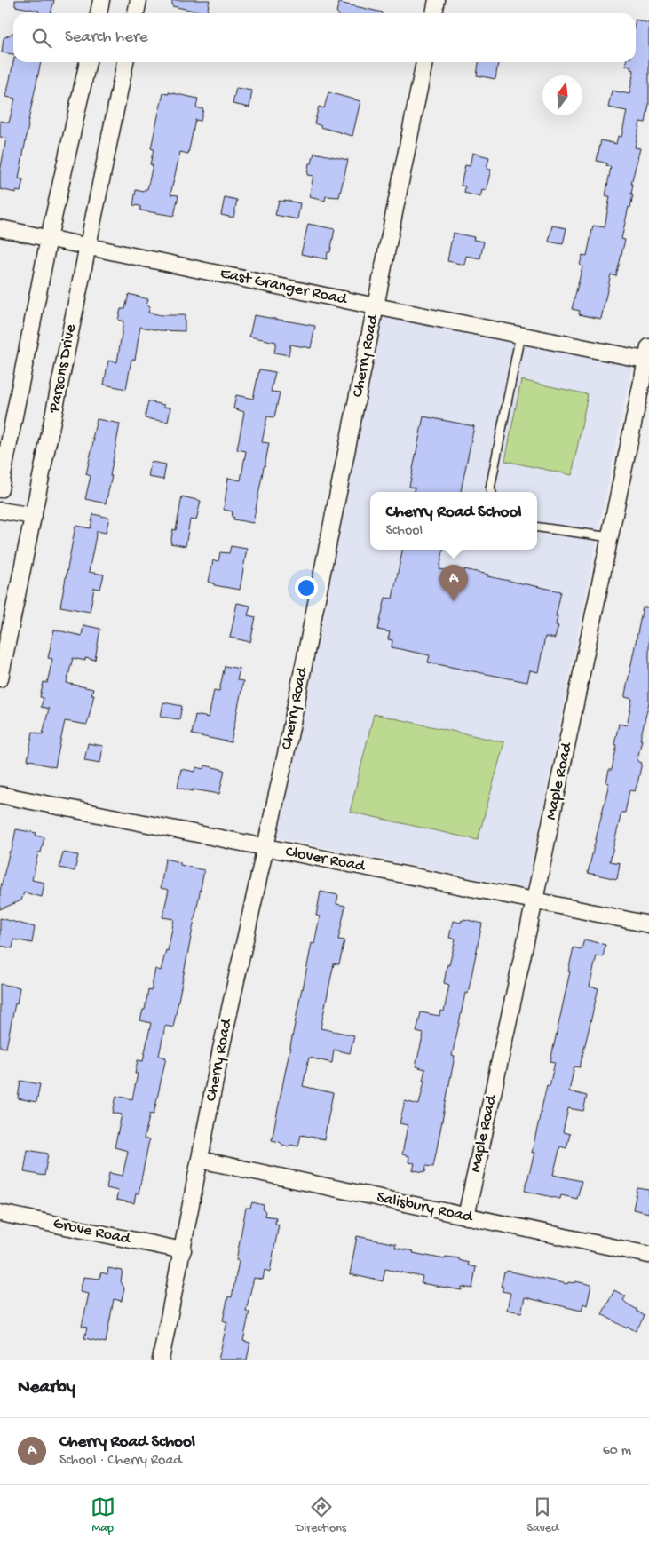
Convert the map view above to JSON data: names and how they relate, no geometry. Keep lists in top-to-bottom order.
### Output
{
  "streets": {
    "street": [
      "East Granger Road",
      "Cherry Road",
      "Parsons Drive",
      "Maple Road",
      "Clover Road",
      "Salisbury Road",
      "Grove Road"
    ]
  },
  "crossings": [
    ["East Granger Road", "Cherry Road"],
    ["East Granger Road", "Parsons Drive"],
    ["East Granger Road", "Maple Road"],
    ["Cherry Road", "Clover Road"],
    ["Cherry Road", "Salisbury Road"],
    ["Cherry Road", "Grove Road"],
    ["Maple Road", "Clover Road"],
    ["Maple Road", "Salisbury Road"]
  ],
  "north": "top",
  "page": {
    "search": "Search here",
    "popup": ["Cherry Road School", "School"],
    "pins": "A",
    "heading": "Nearby",
    "list": [
      {
        "mark": "A",
        "name": "Cherry Road School",
        "note": "School · Cherry Road",
        "value": "60 m"
      }
    ],
    "nav": ["Map", "Directions", "Saved"]
  }
}
